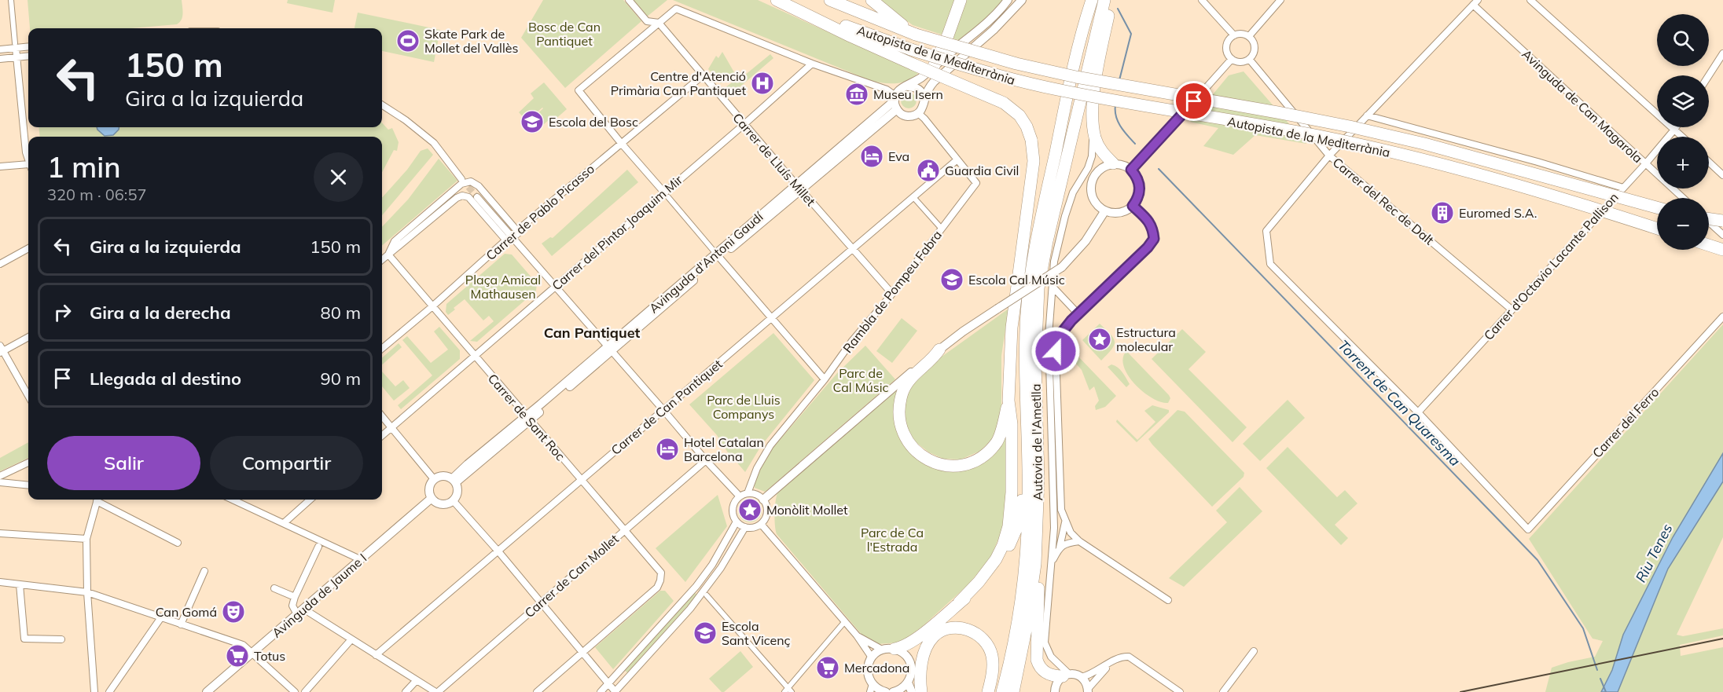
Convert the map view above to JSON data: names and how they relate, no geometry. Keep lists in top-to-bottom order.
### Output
{
  "streets": {
    "highway": ["Autopista de la Mediterrània", "Autovia de l'Ametlla"],
    "street": [
      "Avinguda de Can Magarola",
      "Carrer de Lluís Millet",
      "Carrer del Rec de Dalt",
      "Carrer de Pablo Picasso",
      "Carrer del Pintor Joaquim Mir",
      "Avinguda d'Antoni Gaudí",
      "Carrer d'Octavio Lacante Pallison",
      "Rambla de Pompeu Fabra",
      "Carrer de Can Pantiquet",
      "Carrer de Sant Roc",
      "Carrer del Ferro",
      "Carrer de Can Mollet",
      "Avinguda de Jaume I"
    ]
  },
  "crossings": [
    ["Avinguda de Can Magarola", "Carrer d'Octavio Lacante Pallison"],
    ["Carrer de Lluís Millet", "Carrer de Pablo Picasso"],
    ["Carrer de Lluís Millet", "Carrer del Pintor Joaquim Mir"],
    ["Carrer de Lluís Millet", "Avinguda d'Antoni Gaudí"],
    ["Carrer de Lluís Millet", "Rambla de Pompeu Fabra"],
    ["Carrer de Lluís Millet", "Carrer de Can Pantiquet"],
    ["Carrer del Rec de Dalt", "Carrer d'Octavio Lacante Pallison"],
    ["Carrer de Pablo Picasso", "Carrer de Sant Roc"],
    ["Carrer del Pintor Joaquim Mir", "Carrer de Sant Roc"],
    ["Avinguda d'Antoni Gaudí", "Carrer de Sant Roc"],
    ["Avinguda d'Antoni Gaudí", "Avinguda de Jaume I"],
    ["Carrer d'Octavio Lacante Pallison", "Carrer del Ferro"],
    ["Rambla de Pompeu Fabra", "Carrer de Can Pantiquet"],
    ["Carrer de Can Pantiquet", "Carrer de Sant Roc"],
    ["Carrer de Sant Roc", "Carrer de Can Mollet"]
  ],
  "districts": ["Can Pantiquet"],
  "water": ["Torrent de Can Quaresma", "Riu Tenes"],
  "parks": [
    "Bosc de Can Pantiquet",
    "Plaça Amical Mathausen",
    "Parc de Cal Músic",
    "Parc de Lluis Companys",
    "Parc de Ca l'Estrada"
  ],
  "places": {
    "sports": ["Skate Park de Mollet del Vallès"],
    "hospital": ["Centre d'Atenció Primària Can Pantiquet"],
    "museum": ["Museu Isern"],
    "school or university": ["Escola del Bosc", "Escola Cal Músic", "Escola Sant Vicenç"],
    "hotel": ["Eva", "Hotel Catalan Barcelona"],
    "public building": ["Guardia Civil"],
    "building": ["Euromed S.A."],
    "place": ["Estructura molecular", "Monòlit Mollet"],
    "theatre": ["Can Gomá"],
    "supermarket": ["Totus", "Mercadona"]
  },
  "page": {
    "map_buttons": ["+", "−"],
    "turn": ["150 m", "Gira a la izquierda"],
    "heading": ["1 min", "320 m · 06:57"],
    "list": [
      {
        "name": "Gira a la izquierda",
        "value": "150 m"
      },
      {
        "name": "Gira a la derecha",
        "value": "80 m"
      },
      {
        "name": "Llegada al destino",
        "value": "90 m"
      }
    ],
    "buttons": ["Salir", "Compartir"]
  }
}
